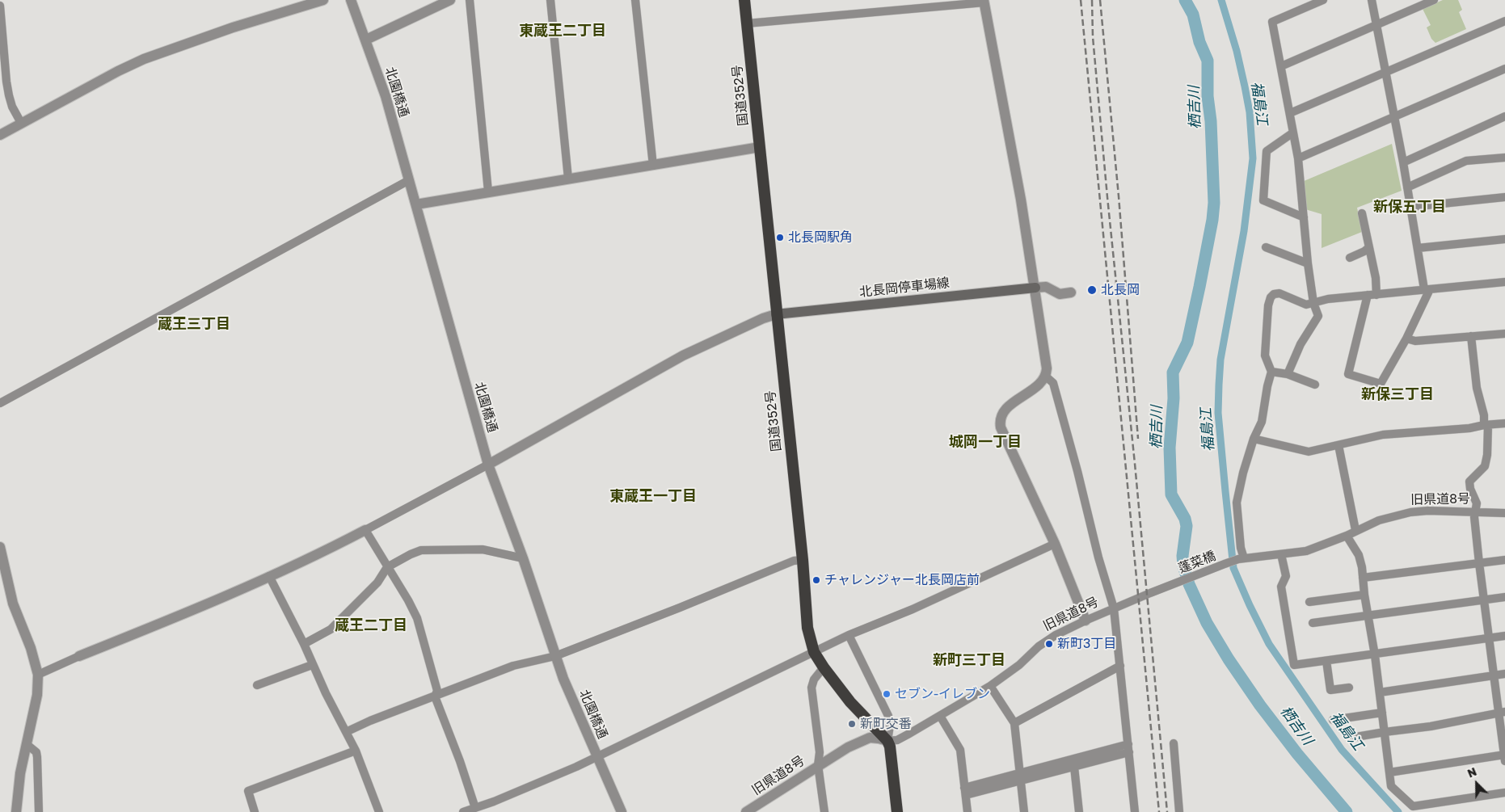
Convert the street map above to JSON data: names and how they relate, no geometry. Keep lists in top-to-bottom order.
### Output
{
  "streets": {
    "highway": ["国道352号"],
    "main road": ["北長岡停車場線"],
    "street": ["北園橋通", "旧県道8号", "蓬菜橋"]
  },
  "crossings": [
    ["国道352号", "北長岡停車場線"],
    ["国道352号", "旧県道8号"],
    ["旧県道8号", "蓬菜橋"]
  ],
  "districts": [
    "東蔵王二丁目",
    "新保五丁目",
    "蔵王三丁目",
    "新保三丁目",
    "城岡一丁目",
    "東蔵王一丁目",
    "蔵王二丁目",
    "新町三丁目"
  ],
  "water": ["福島江", "栖吉川"],
  "places": [
    "北長岡駅角",
    "北長岡",
    "チャレンジャー北長岡店前",
    "新町3丁目",
    "セブン-イレブン",
    "新町交番"
  ],
  "north": "top left"
}
